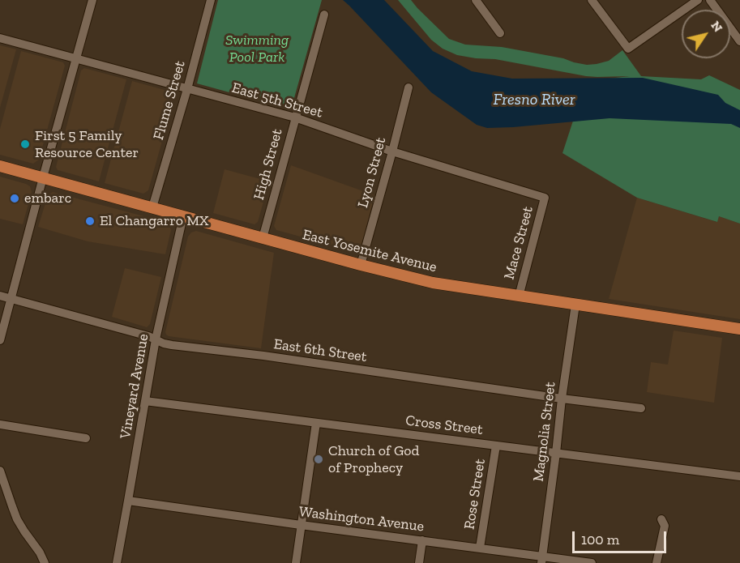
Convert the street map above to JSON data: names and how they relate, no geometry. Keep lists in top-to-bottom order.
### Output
{
  "streets": {
    "main road": ["East Yosemite Avenue"],
    "street": [
      "Flume Street",
      "East 5th Street",
      "High Street",
      "Lyon Street",
      "Mace Street",
      "East 6th Street",
      "Vineyard Avenue",
      "Cross Street",
      "Magnolia Street",
      "Rose Street",
      "Washington Avenue"
    ]
  },
  "crossings": [
    ["Flume Street", "East 5th Street"],
    ["Flume Street", "East Yosemite Avenue"],
    ["East 5th Street", "High Street"],
    ["East 5th Street", "Lyon Street"],
    ["East 5th Street", "Mace Street"],
    ["High Street", "East Yosemite Avenue"],
    ["Lyon Street", "East Yosemite Avenue"],
    ["Mace Street", "East Yosemite Avenue"],
    ["East Yosemite Avenue", "Vineyard Avenue"],
    ["East Yosemite Avenue", "Magnolia Street"],
    ["East 6th Street", "Vineyard Avenue"],
    ["East 6th Street", "Magnolia Street"],
    ["Vineyard Avenue", "Cross Street"],
    ["Vineyard Avenue", "Washington Avenue"],
    ["Cross Street", "Magnolia Street"],
    ["Cross Street", "Rose Street"],
    ["Magnolia Street", "Washington Avenue"],
    ["Rose Street", "Washington Avenue"]
  ],
  "water": ["Fresno River"],
  "parks": ["Swimming Pool Park"],
  "places": [
    "First 5 Family Resource Center",
    "embarc",
    "El Changarro MX",
    "Church of God of Prophecy"
  ],
  "scale_bar": "100 m",
  "north": "top right"
}
